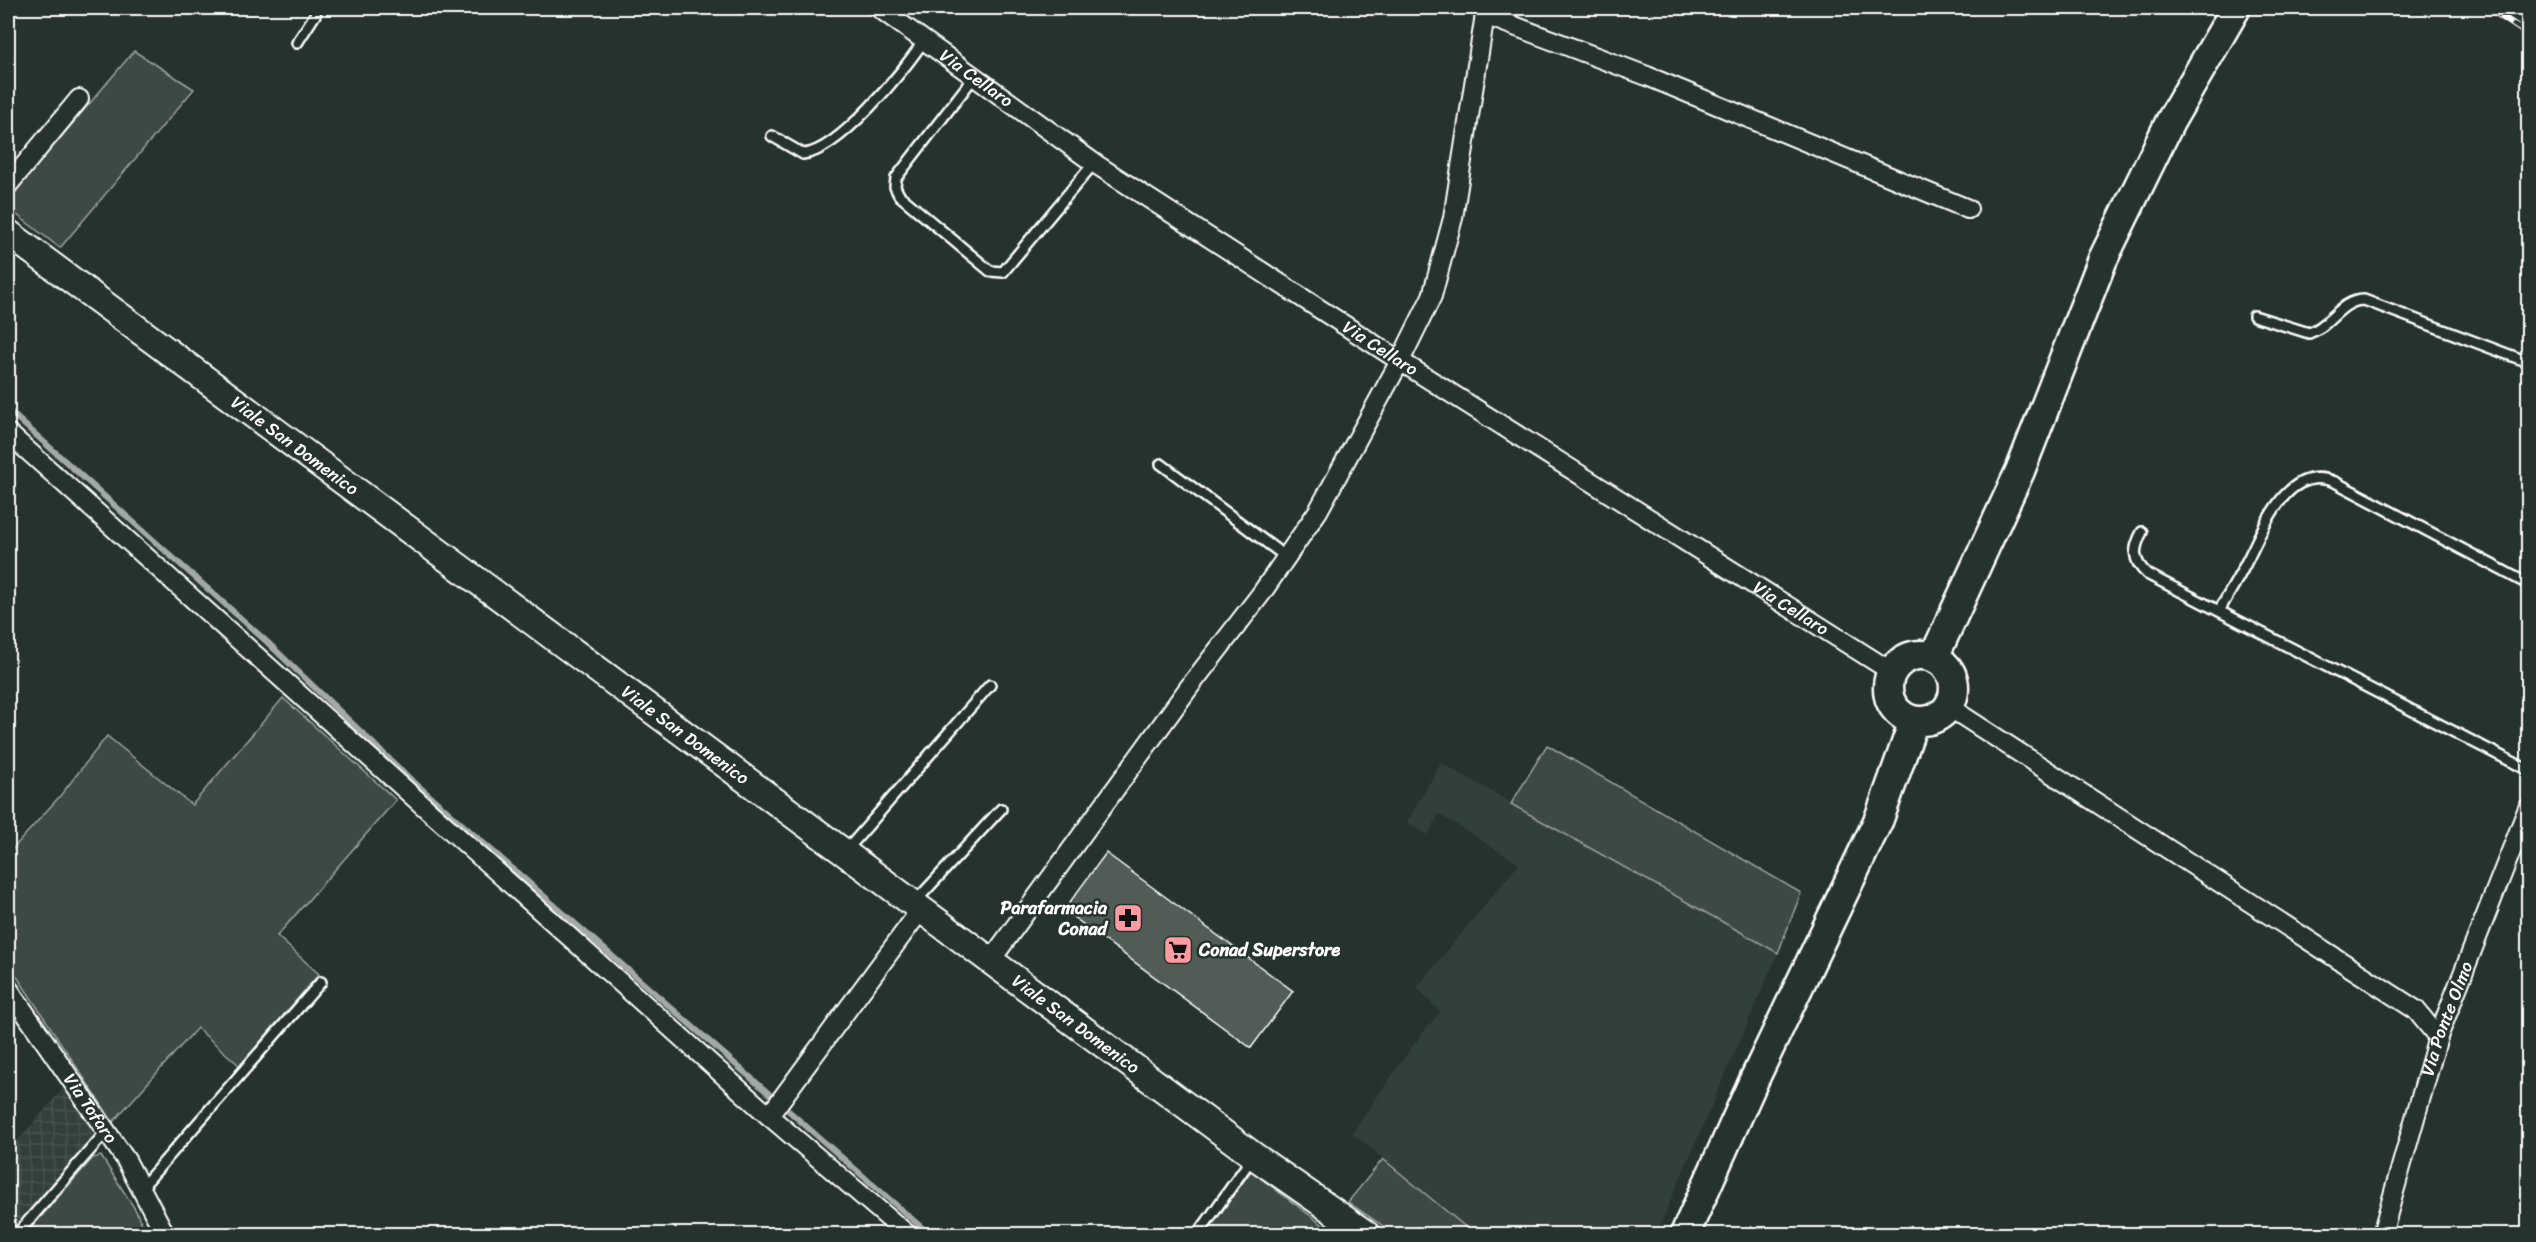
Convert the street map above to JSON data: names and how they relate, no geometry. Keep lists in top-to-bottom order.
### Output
{
  "streets": {
    "main road": ["Viale San Domenico"],
    "street": ["Via Cellaro", "Via Ponte Olmo", "Via Tofaro"]
  },
  "places": {
    "pharmacy": ["Parafarmacia Conad"],
    "supermarket": ["Conad Superstore"]
  }
}
